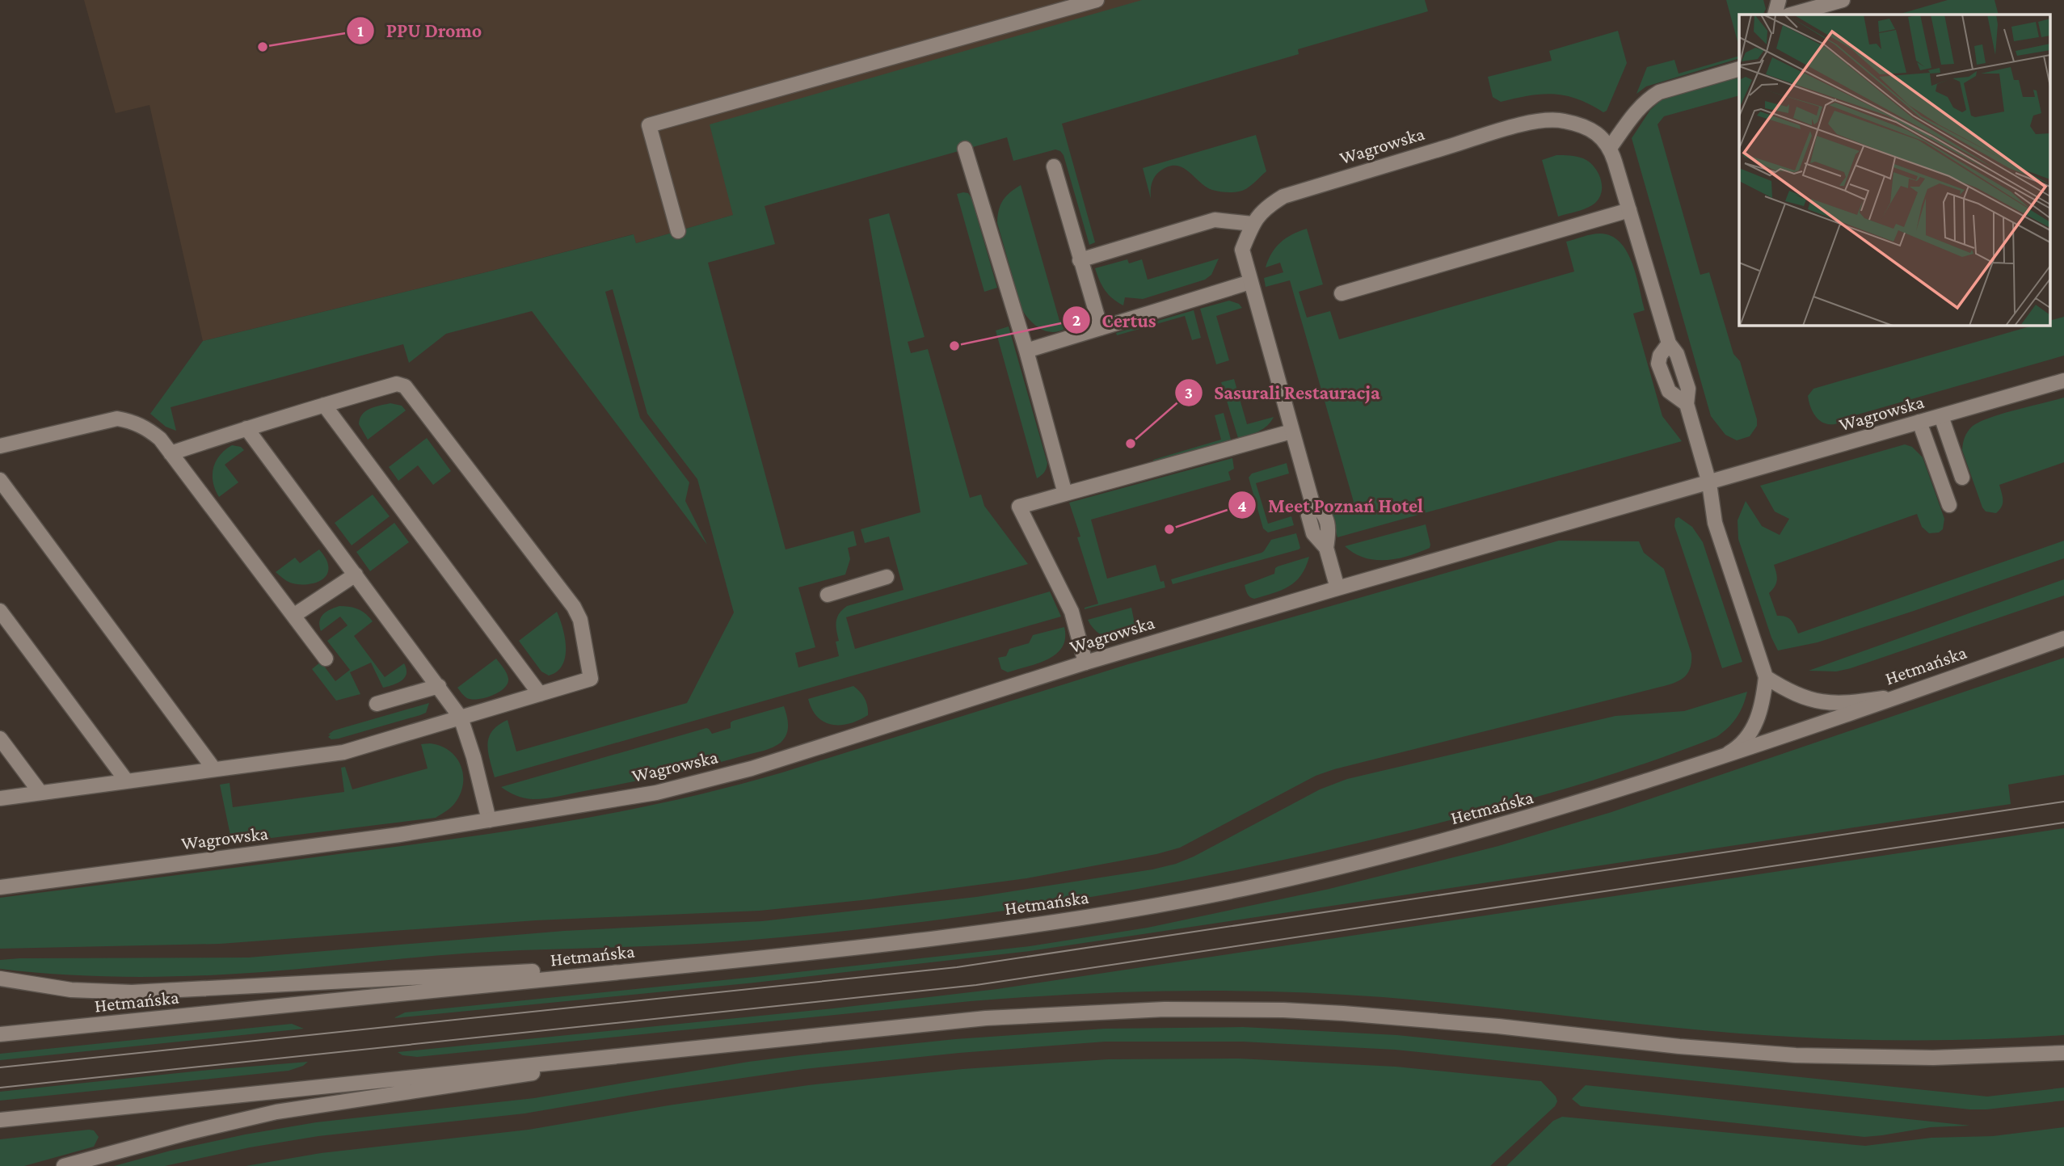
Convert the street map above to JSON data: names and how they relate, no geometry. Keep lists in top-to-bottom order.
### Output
{
  "streets": {
    "street": ["Wagrowska", "Hetmańska"]
  },
  "places": [
    "PPU Dromo",
    "Certus",
    "Sasurali Restauracja",
    "Meet Poznań Hotel"
  ]
}
